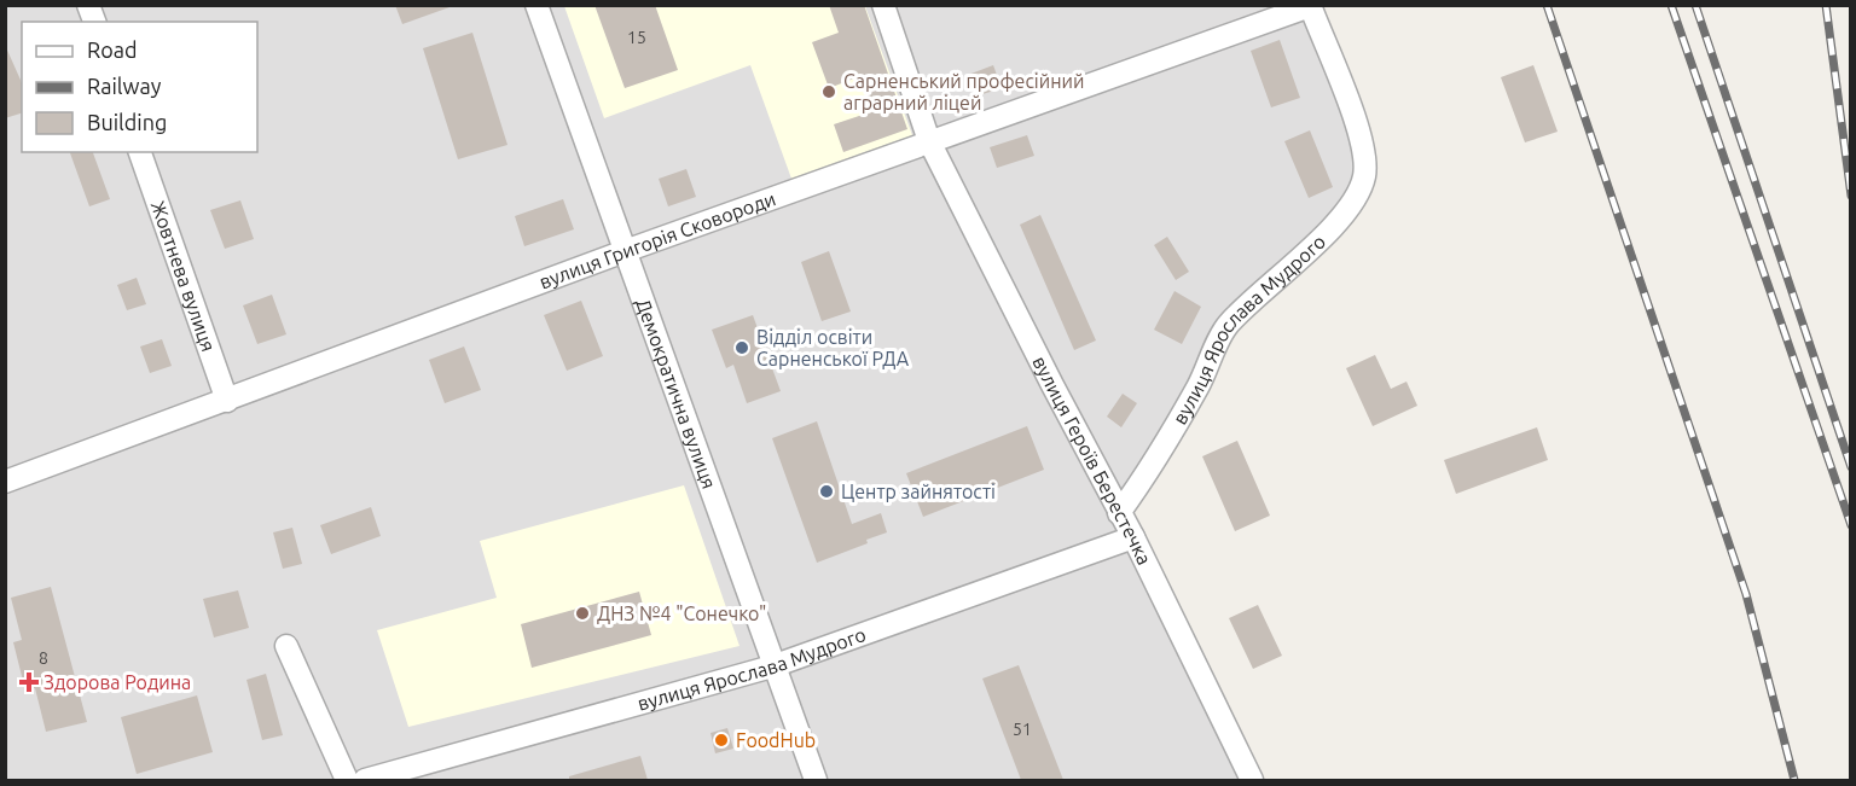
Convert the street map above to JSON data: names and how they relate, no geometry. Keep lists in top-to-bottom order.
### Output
{
  "streets": {
    "street": [
      "вулиця Григорія Сковороди",
      "Жовтнева вулиця",
      "вулиця Ярослава Мудрого",
      "Демократична вулиця",
      "вулиця Героїв Берестечка"
    ]
  },
  "crossings": [
    ["вулиця Григорія Сковороди", "Жовтнева вулиця"],
    ["вулиця Григорія Сковороди", "вулиця Ярослава Мудрого"],
    ["вулиця Григорія Сковороди", "Демократична вулиця"],
    ["вулиця Григорія Сковороди", "вулиця Героїв Берестечка"],
    ["вулиця Ярослава Мудрого", "Демократична вулиця"],
    ["вулиця Ярослава Мудрого", "вулиця Героїв Берестечка"]
  ],
  "places": {
    "other": [
      "Сарненський професійний аграрний ліцей",
      "Відділ освіти Сарненської РДА",
      "Центр зайнятості",
      "ДНЗ №4 \"Сонечко\"",
      "FoodHub"
    ],
    "health": ["Здорова Родина"]
  },
  "house_numbers": ["15", "8", "51"],
  "legend": ["Road", "Railway", "Building"]
}
